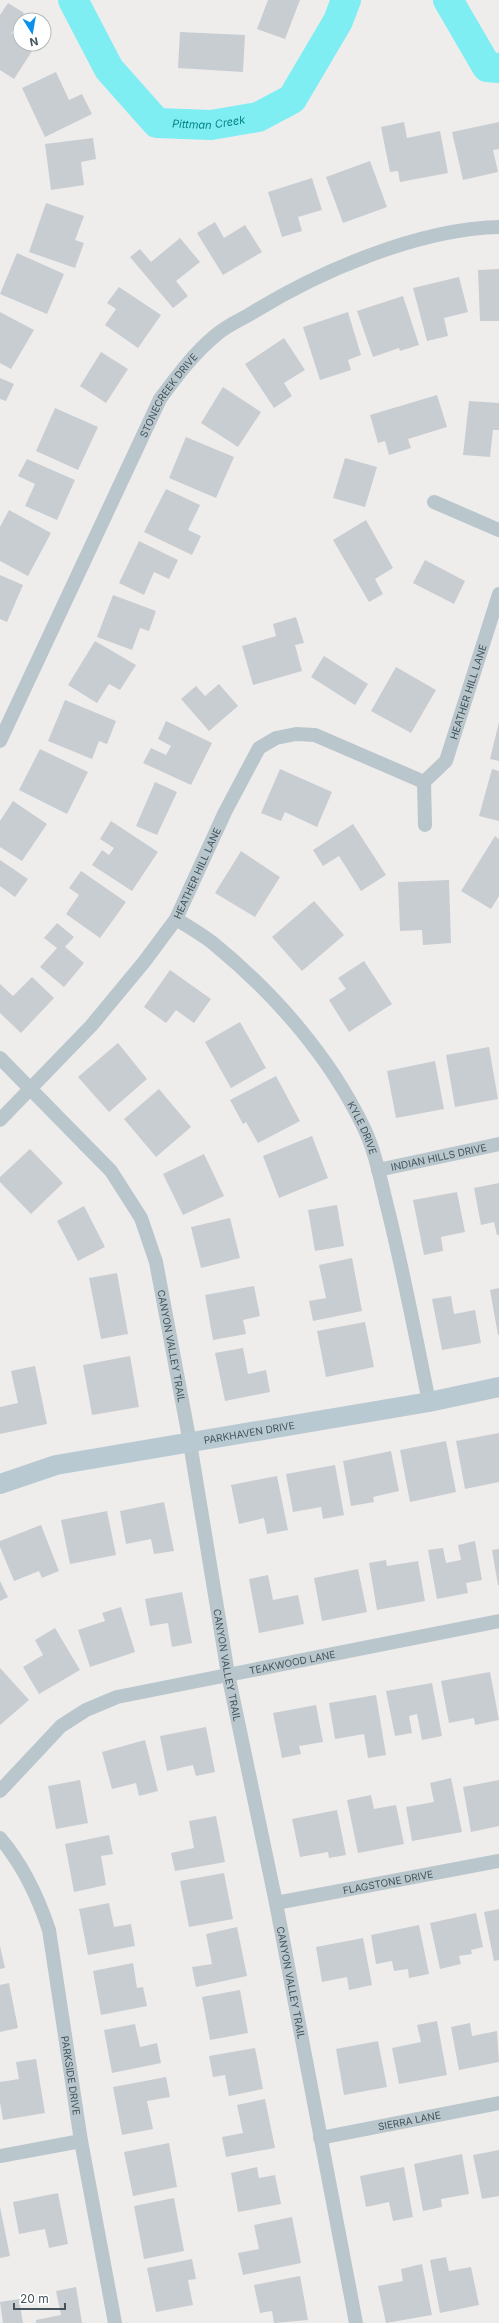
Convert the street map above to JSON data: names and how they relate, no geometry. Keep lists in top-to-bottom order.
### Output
{
  "streets": {
    "street": [
      "STONECREEK DRIVE",
      "HEATHER HILL LANE",
      "KYLE DRIVE",
      "INDIAN HILLS DRIVE",
      "CANYON VALLEY TRAIL",
      "PARKHAVEN DRIVE",
      "TEAKWOOD LANE",
      "FLAGSTONE DRIVE",
      "PARKSIDE DRIVE",
      "SIERRA LANE"
    ]
  },
  "crossings": [
    ["HEATHER HILL LANE", "KYLE DRIVE"],
    ["HEATHER HILL LANE", "CANYON VALLEY TRAIL"],
    ["KYLE DRIVE", "INDIAN HILLS DRIVE"],
    ["KYLE DRIVE", "PARKHAVEN DRIVE"],
    ["CANYON VALLEY TRAIL", "PARKHAVEN DRIVE"],
    ["CANYON VALLEY TRAIL", "TEAKWOOD LANE"],
    ["CANYON VALLEY TRAIL", "FLAGSTONE DRIVE"],
    ["CANYON VALLEY TRAIL", "SIERRA LANE"]
  ],
  "water": ["Pittman Creek"],
  "scale_bar": "20 m",
  "north": "bottom"
}
